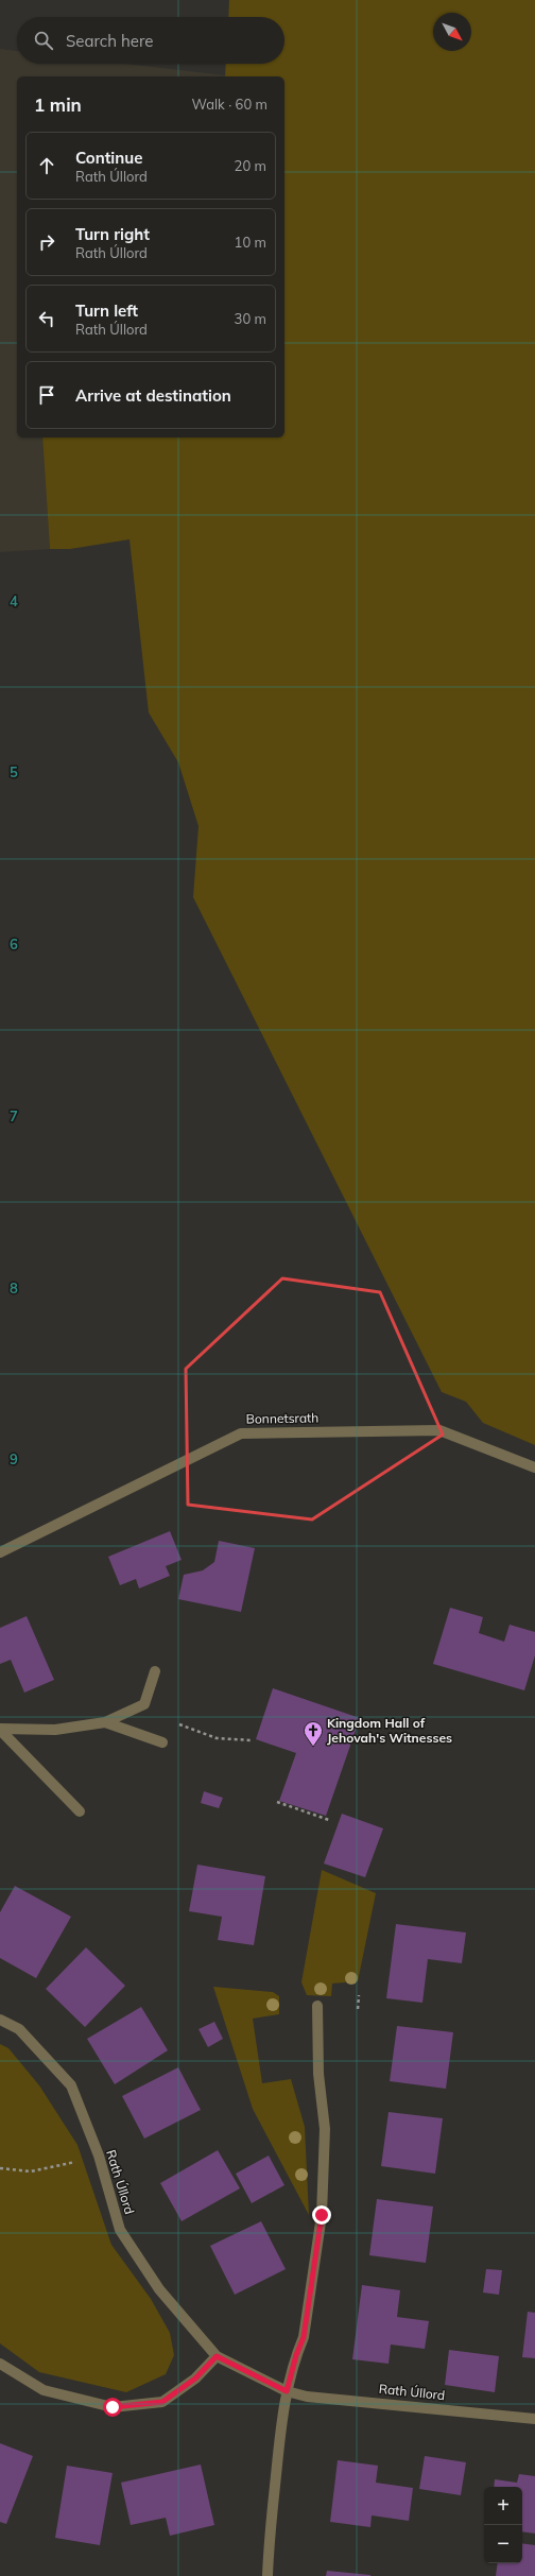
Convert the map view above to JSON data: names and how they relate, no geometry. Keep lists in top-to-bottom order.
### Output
{
  "streets": {
    "street": ["Bonnetsrath", "Rath Úllord"]
  },
  "places": {
    "church": ["Kingdom Hall of Jehovah's Witnesses"]
  },
  "north": "bottom right",
  "page": {
    "search": "Search here",
    "heading": ["1 min", "Walk · 60 m"],
    "list": [
      ["Continue", "Rath Úllord", "20 m"],
      ["Turn right", "Rath Úllord", "10 m"],
      ["Turn left", "Rath Úllord", "30 m"],
      "Arrive at destination"
    ],
    "map_buttons": ["+", "−"]
  },
  "grid": {
    "rows": [
      "4",
      "5",
      "6",
      "7",
      "8",
      "9"
    ]
  }
}
